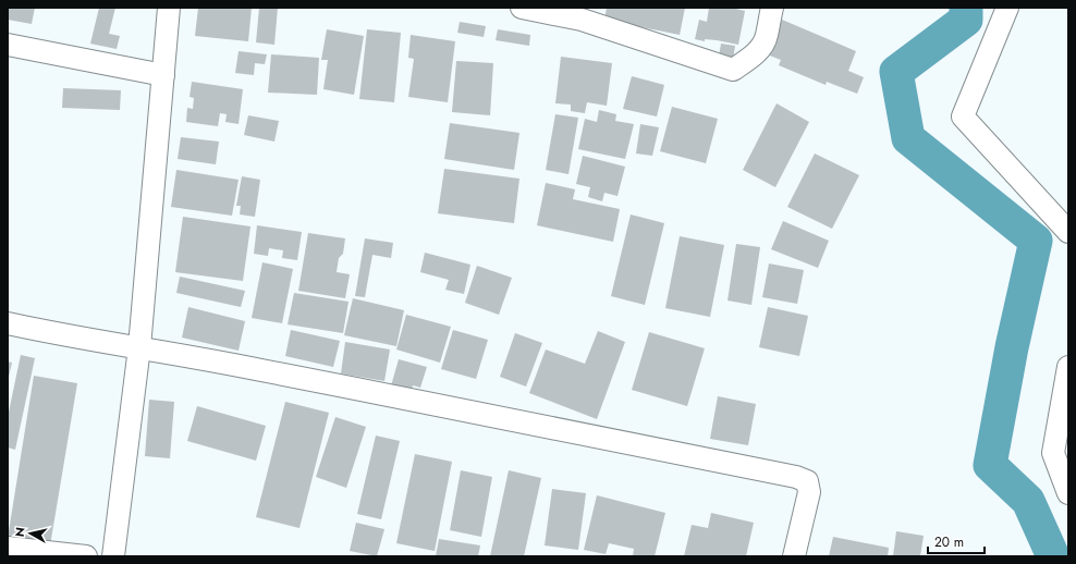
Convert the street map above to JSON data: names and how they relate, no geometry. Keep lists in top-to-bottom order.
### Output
{
  "scale_bar": "20 m",
  "north": "left"
}
